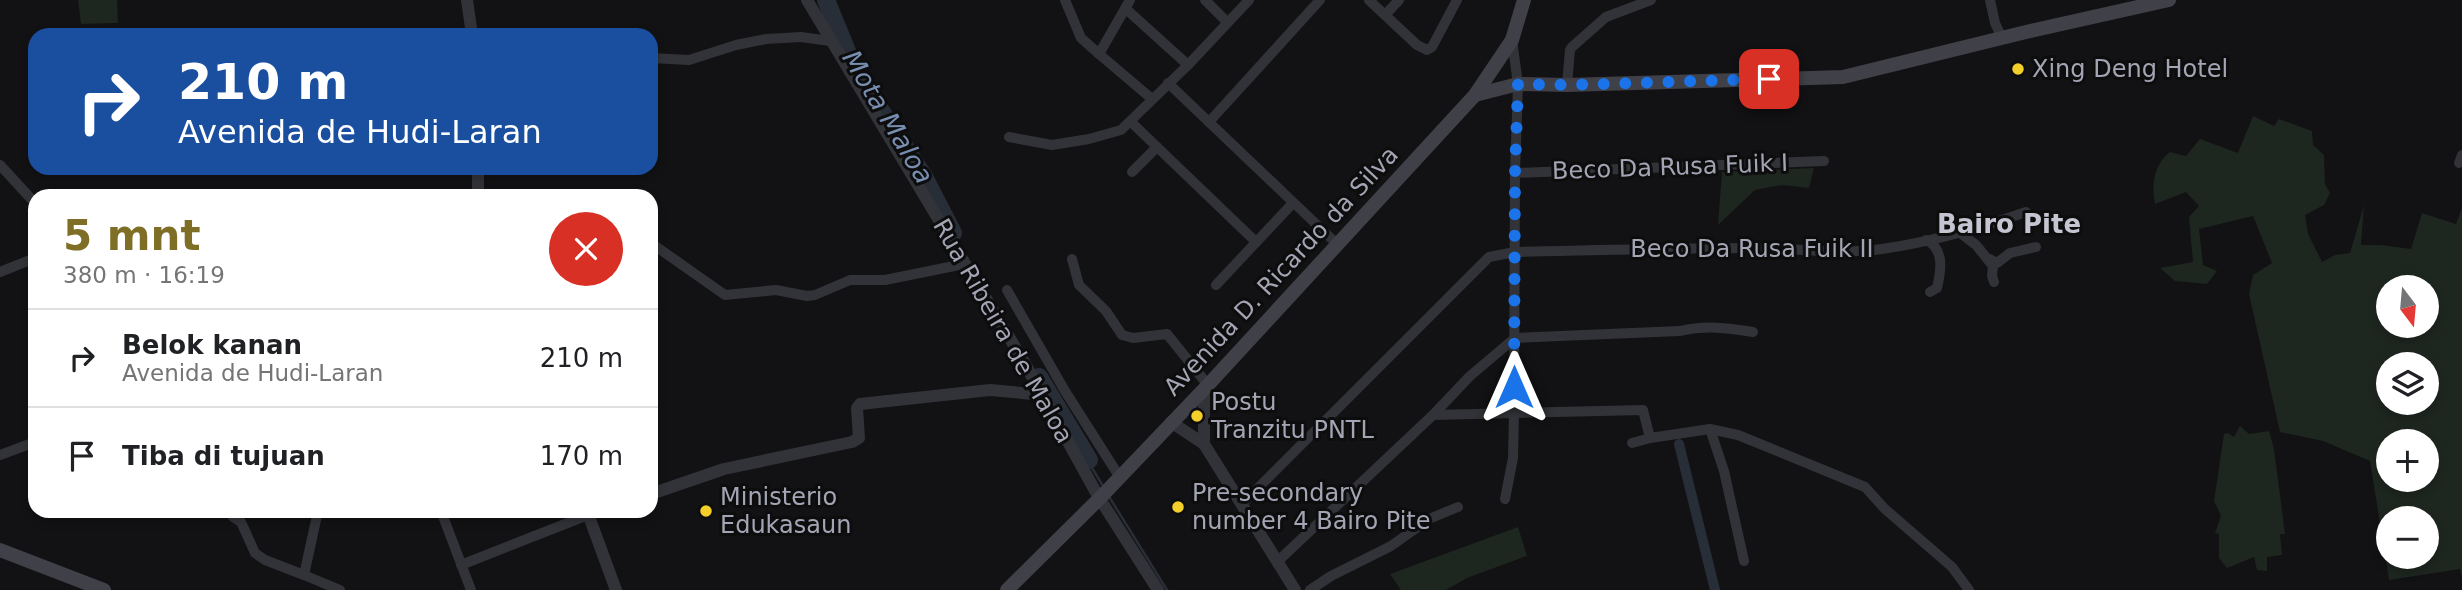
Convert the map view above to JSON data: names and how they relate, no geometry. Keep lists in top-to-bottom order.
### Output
{
  "streets": {
    "main road": ["Avenida D. Ricardo da Silva"],
    "street": ["Beco Da Rusa Fuik I", "Beco Da Rusa Fuik II", "Rua Ribeira de Maloa"]
  },
  "crossings": [
    ["Avenida D. Ricardo da Silva", "Rua Ribeira de Maloa"]
  ],
  "districts": ["Bairo Pite"],
  "water": ["Mota Maloa"],
  "places": [
    "Xing Deng Hotel",
    "Postu Tranzitu PNTL",
    "Pre-secondary number 4 Bairo Pite",
    "Ministerio Edukasaun"
  ],
  "north": "bottom",
  "page": {
    "turn": ["210 m", "Avenida de Hudi-Laran"],
    "heading": ["5 mnt", "380 m · 16:19"],
    "map_buttons": ["+", "−"],
    "list": [
      {
        "name": "Belok kanan",
        "note": "Avenida de Hudi-Laran",
        "value": "210 m"
      },
      {
        "name": "Tiba di tujuan",
        "value": "170 m"
      }
    ]
  }
}
